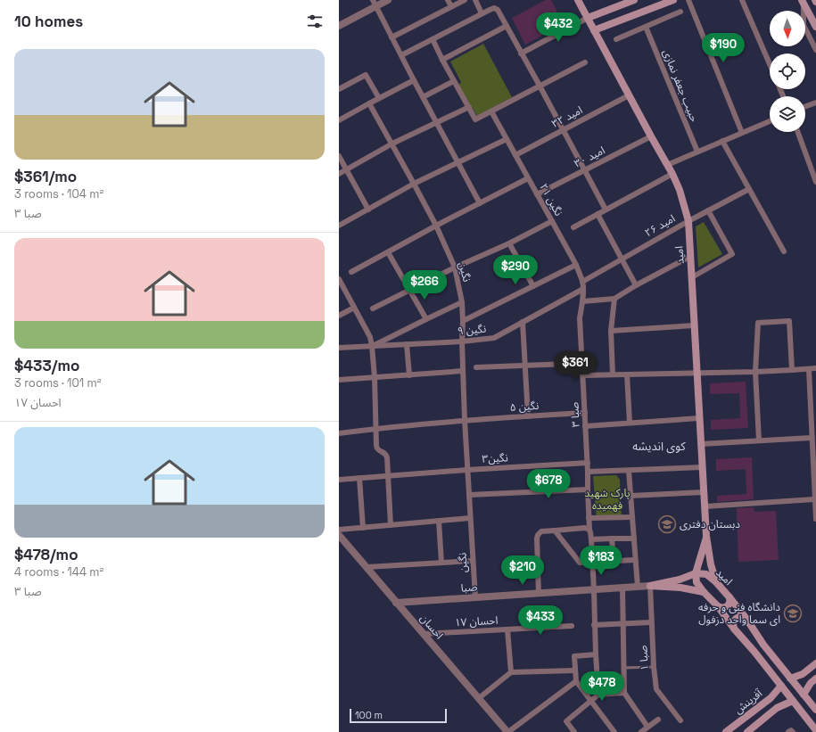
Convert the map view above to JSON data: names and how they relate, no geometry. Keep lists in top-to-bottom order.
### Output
{
  "streets": {
    "main road": ["امید", "آفرینش"],
    "street": [
      "حبیب جعفر نمازی",
      "امید ۳۲",
      "امید ۳۰",
      "نگین ۲۱",
      "امید ۲۶",
      "نگین",
      "نگین ۹",
      "نگین ۵",
      "صبا ۳",
      "نگین۳",
      "صبا",
      "احسان ۱۷",
      "احسان",
      "صبا ۱"
    ]
  },
  "crossings": [
    ["امید ۳۲", "نگین ۲۱"],
    ["امید ۳۲", "امید"],
    ["امید ۳۰", "نگین ۲۱"],
    ["امید ۳۰", "امید"],
    ["نگین ۲۱", "امید ۲۶"],
    ["نگین ۲۱", "نگین ۹"],
    ["نگین ۲۱", "صبا ۳"],
    ["امید ۲۶", "امید"],
    ["نگین", "نگین ۹"],
    ["نگین", "نگین ۵"],
    ["نگین", "نگین۳"],
    ["نگین", "صبا"],
    ["نگین ۵", "صبا ۳"],
    ["صبا ۳", "نگین۳"],
    ["صبا ۳", "صبا"],
    ["صبا", "احسان"],
    ["صبا", "صبا ۱"],
    ["احسان ۱۷", "احسان"]
  ],
  "districts": ["کوی اندیشه"],
  "parks": ["پارک شهید فهمیده"],
  "places": {
    "school or university": ["دبستان دفتری", "دانشگاه فنی و حرفه ای سما واحد دزفول"]
  },
  "scale_bar": "100 m",
  "north": "bottom",
  "page": {
    "heading": "10 homes",
    "price": [
      "$432",
      "$190",
      "$290",
      "$266",
      "$361",
      "$678",
      "$183",
      "$210",
      "$433",
      "$478"
    ],
    "list": [
      {
        "name": "$361/mo",
        "note": "3 rooms · 104 m² · صبا ۳"
      },
      {
        "name": "$433/mo",
        "note": "3 rooms · 101 m² · احسان ۱۷"
      },
      {
        "name": "$478/mo",
        "note": "4 rooms · 144 m² · صبا ۳"
      }
    ],
    "scale": "100 m"
  }
}
